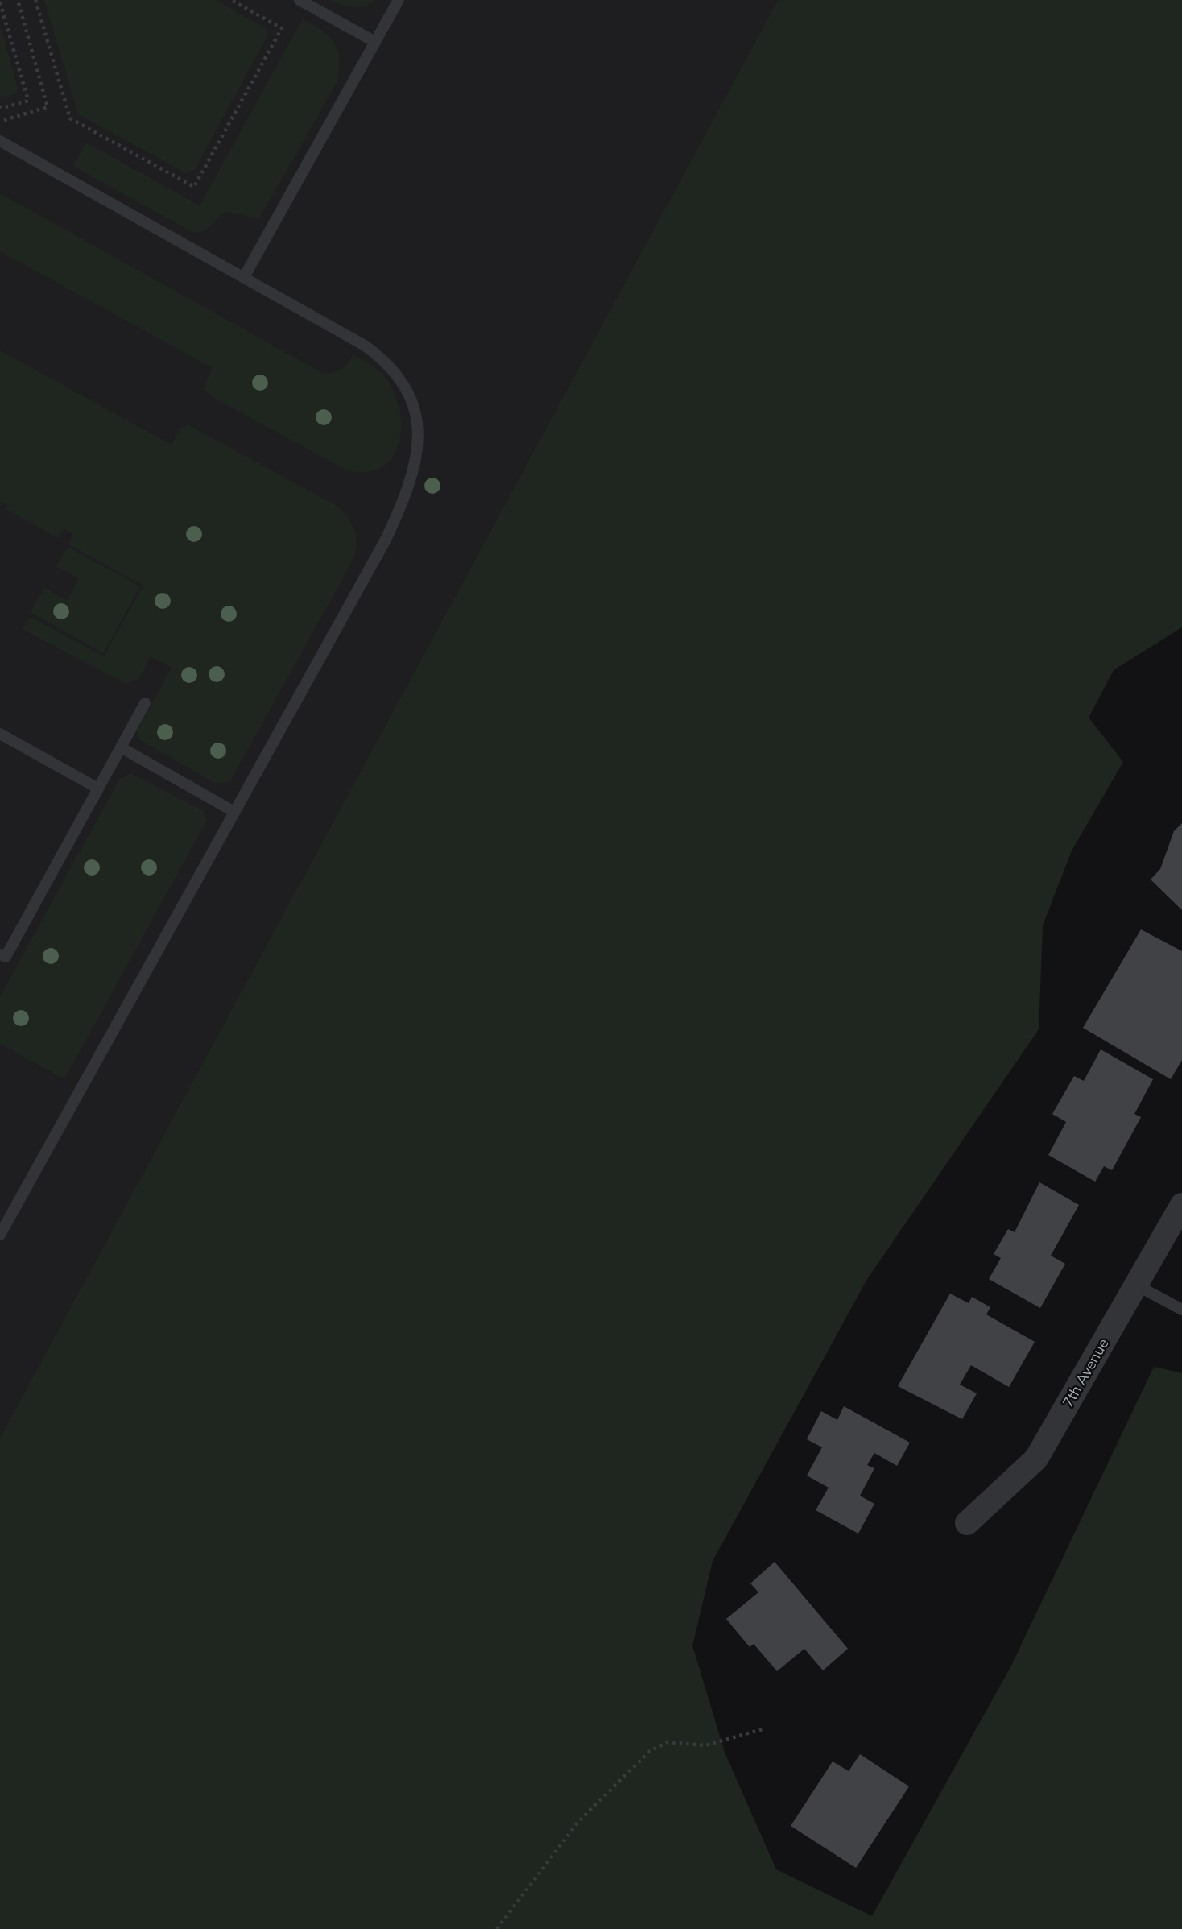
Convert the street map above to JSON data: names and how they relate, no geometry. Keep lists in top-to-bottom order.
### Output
{
  "streets": {
    "street": ["7th Avenue"]
  }
}
